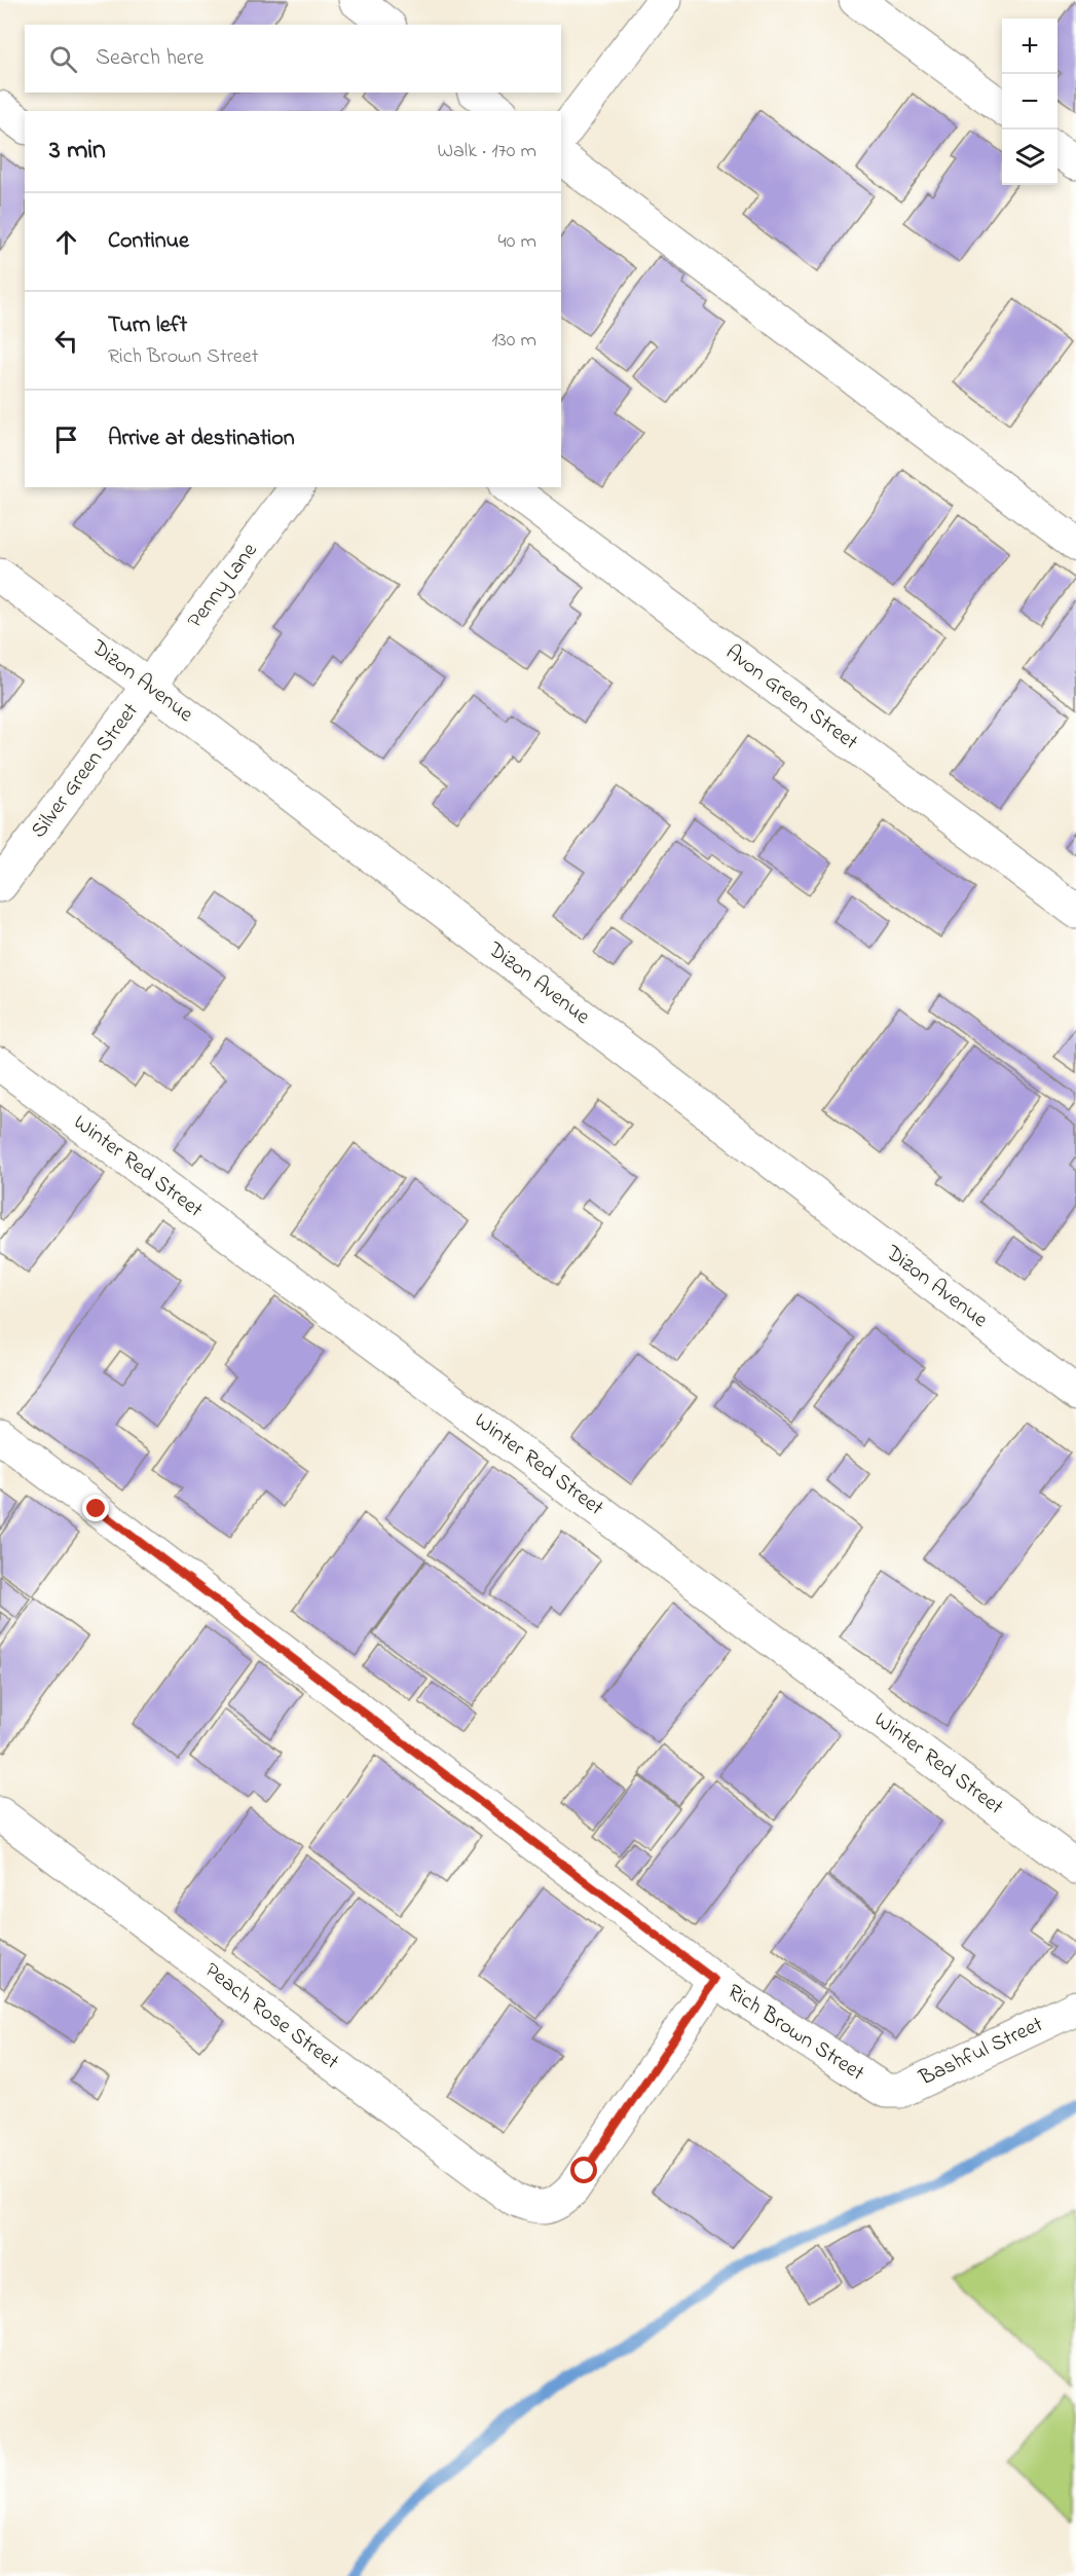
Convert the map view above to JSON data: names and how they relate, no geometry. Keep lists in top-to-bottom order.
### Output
{
  "streets": {
    "street": [
      "Penny Lane",
      "Dizon Avenue",
      "Avon Green Street",
      "Silver Green Street",
      "Winter Red Street",
      "Peach Rose Street",
      "Rich Brown Street",
      "Bashful Street"
    ]
  },
  "crossings": [
    ["Penny Lane", "Dizon Avenue"],
    ["Penny Lane", "Silver Green Street"],
    ["Dizon Avenue", "Silver Green Street"],
    ["Peach Rose Street", "Rich Brown Street"],
    ["Rich Brown Street", "Bashful Street"]
  ],
  "page": {
    "map_buttons": ["+", "−"],
    "search": "Search here",
    "heading": ["3 min", "Walk · 170 m"],
    "list": [
      ["Continue", "40 m"],
      ["Turn left", "Rich Brown Street", "130 m"],
      "Arrive at destination"
    ]
  }
}
